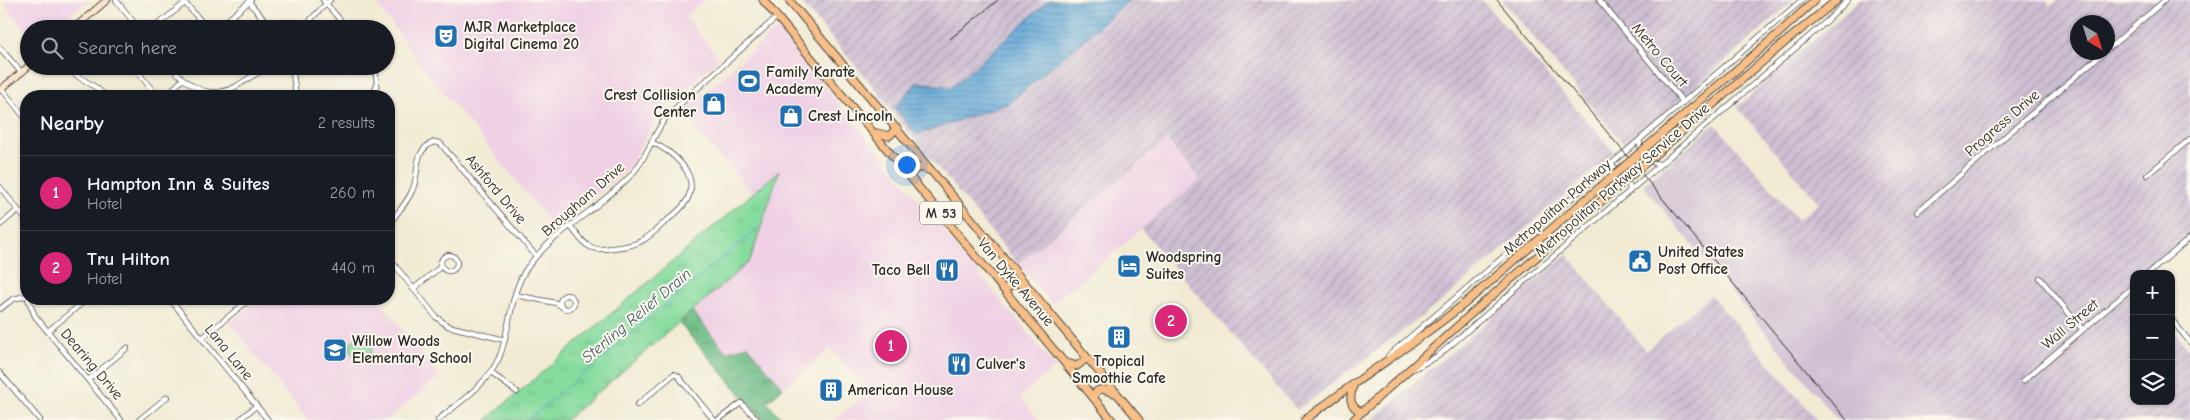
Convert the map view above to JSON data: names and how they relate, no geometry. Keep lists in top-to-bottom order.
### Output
{
  "streets": {
    "main road": ["Metropolitan Parkway", "M 53", "Van Dyke Avenue"],
    "street": [
      "Metro Court",
      "Progress Drive",
      "Metropolitan Parkway Service Drive",
      "Ashford Drive",
      "Brougham Drive",
      "Wall Street",
      "Lana Lane",
      "Dearing Drive"
    ]
  },
  "crossings": [
    ["Metro Court", "Metropolitan Parkway Service Drive"],
    ["Metropolitan Parkway Service Drive", "Metropolitan Parkway"],
    ["Ashford Drive", "Brougham Drive"],
    ["Brougham Drive", "Van Dyke Avenue"]
  ],
  "water": ["Sterling Relief Drain"],
  "places": {
    "theatre": ["MJR Marketplace Digital Cinema 20"],
    "sports": ["Family Karate Academy"],
    "shop": ["Crest Collision Center", "Crest Lincoln"],
    "public building": ["United States Post Office"],
    "hotel": ["Woodspring Suites"],
    "restaurant": ["Taco Bell", "Culver's"],
    "building": ["Tropical Smoothie Cafe", "American House"],
    "school or university": ["Willow Woods Elementary School"]
  },
  "north": "bottom right",
  "page": {
    "search": "Search here",
    "heading": ["Nearby", "2 results"],
    "list": [
      {
        "mark": "1",
        "name": "Hampton Inn & Suites",
        "note": "Hotel",
        "value": "260 m"
      },
      {
        "mark": "2",
        "name": "Tru Hilton",
        "note": "Hotel",
        "value": "440 m"
      }
    ],
    "map_buttons": ["+", "−"],
    "pins": ["2", "1"]
  }
}
